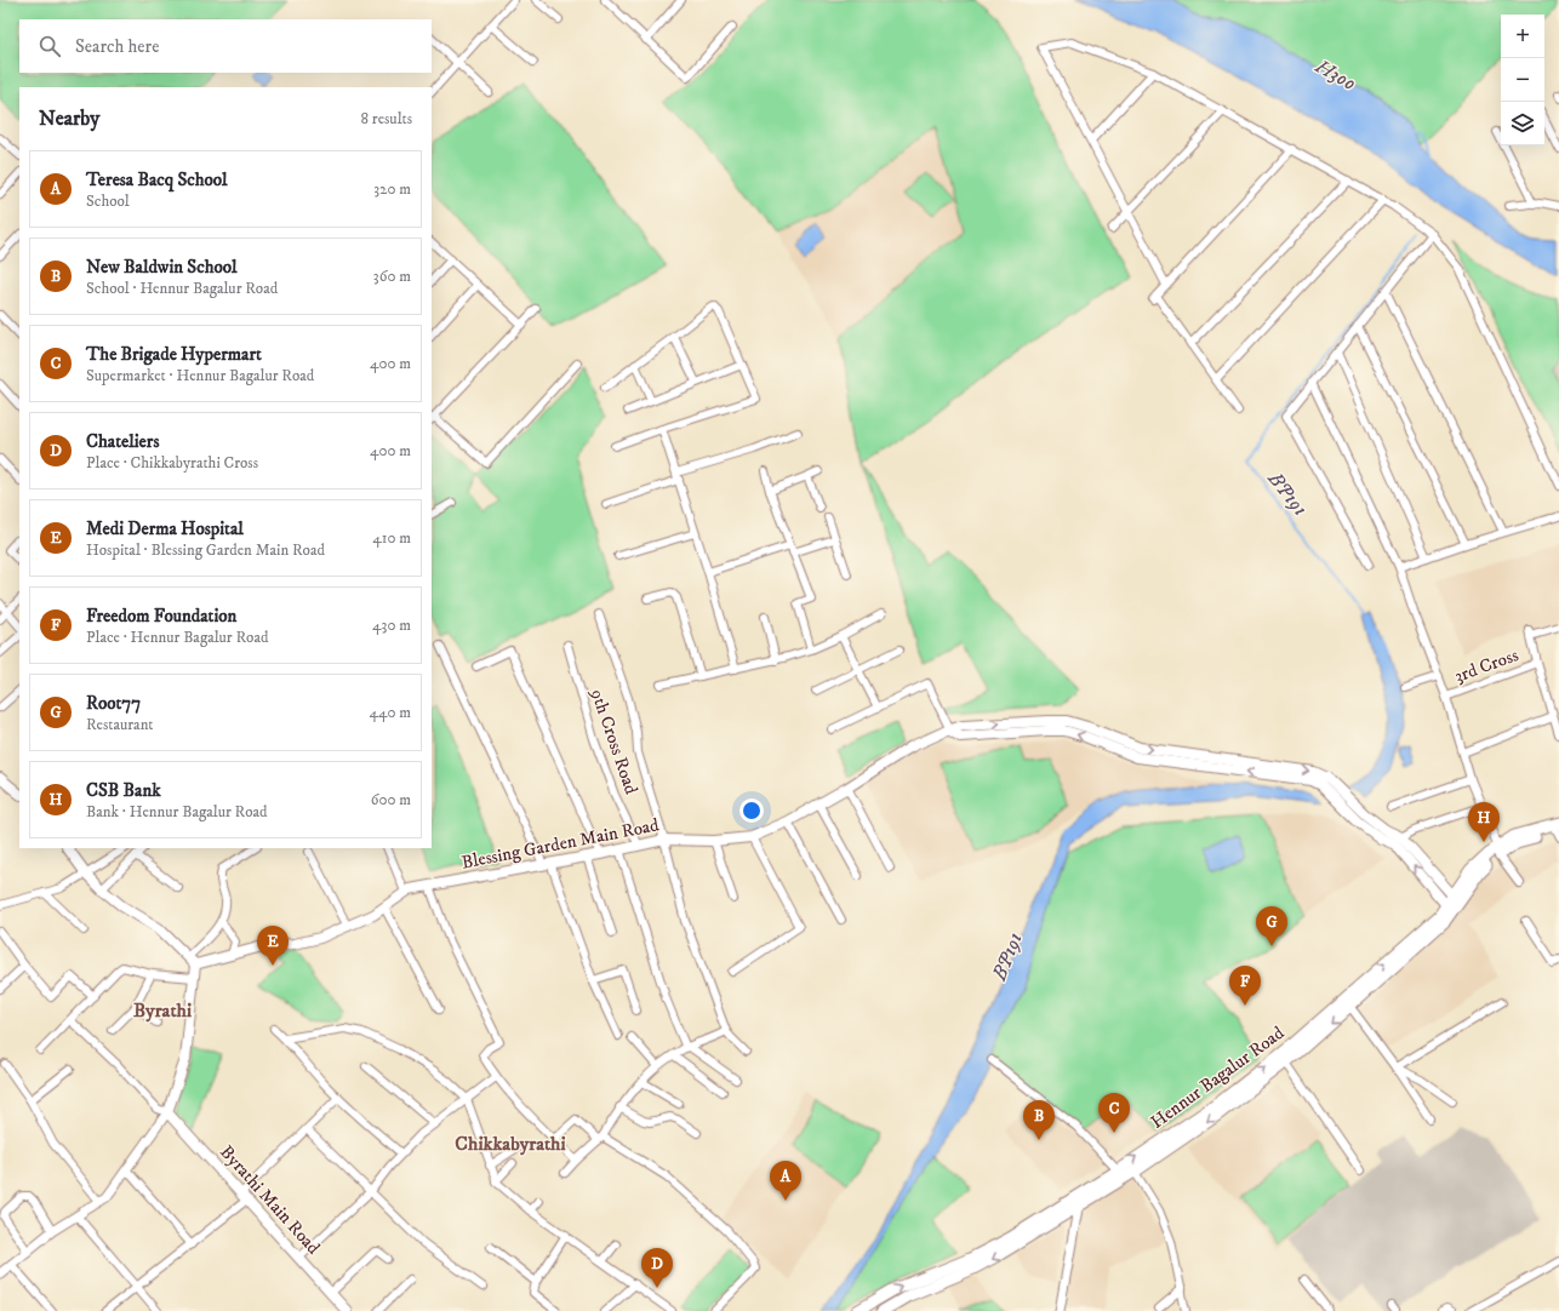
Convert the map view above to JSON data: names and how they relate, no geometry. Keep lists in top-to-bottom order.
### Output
{
  "streets": {
    "main road": ["Blessing Garden Main Road", "Hennur Bagalur Road", "Byrathi Main Road"],
    "street": ["3rd Cross", "9th Cross Road"]
  },
  "crossings": [
    ["9th Cross Road", "Blessing Garden Main Road"],
    ["Blessing Garden Main Road", "Hennur Bagalur Road"]
  ],
  "districts": ["Byrathi", "Chikkabyrathi"],
  "water": ["H300", "BP191"],
  "page": {
    "map_buttons": ["+", "−"],
    "search": "Search here",
    "heading": ["Nearby", "8 results"],
    "list": [
      {
        "mark": "A",
        "name": "Teresa Bacq School",
        "note": "School",
        "value": "320 m"
      },
      {
        "mark": "B",
        "name": "New Baldwin School",
        "note": "School · Hennur Bagalur Road",
        "value": "360 m"
      },
      {
        "mark": "C",
        "name": "The Brigade Hypermart",
        "note": "Supermarket · Hennur Bagalur Road",
        "value": "400 m"
      },
      {
        "mark": "D",
        "name": "Chateliers",
        "note": "Place · Chikkabyrathi Cross",
        "value": "400 m"
      },
      {
        "mark": "E",
        "name": "Medi Derma Hospital",
        "note": "Hospital · Blessing Garden Main Road",
        "value": "410 m"
      },
      {
        "mark": "F",
        "name": "Freedom Foundation",
        "note": "Place · Hennur Bagalur Road",
        "value": "430 m"
      },
      {
        "mark": "G",
        "name": "Root77",
        "note": "Restaurant",
        "value": "440 m"
      },
      {
        "mark": "H",
        "name": "CSB Bank",
        "note": "Bank · Hennur Bagalur Road",
        "value": "600 m"
      }
    ],
    "pins": [
      "H",
      "G",
      "E",
      "F",
      "C",
      "B",
      "A",
      "D"
    ]
  }
}
